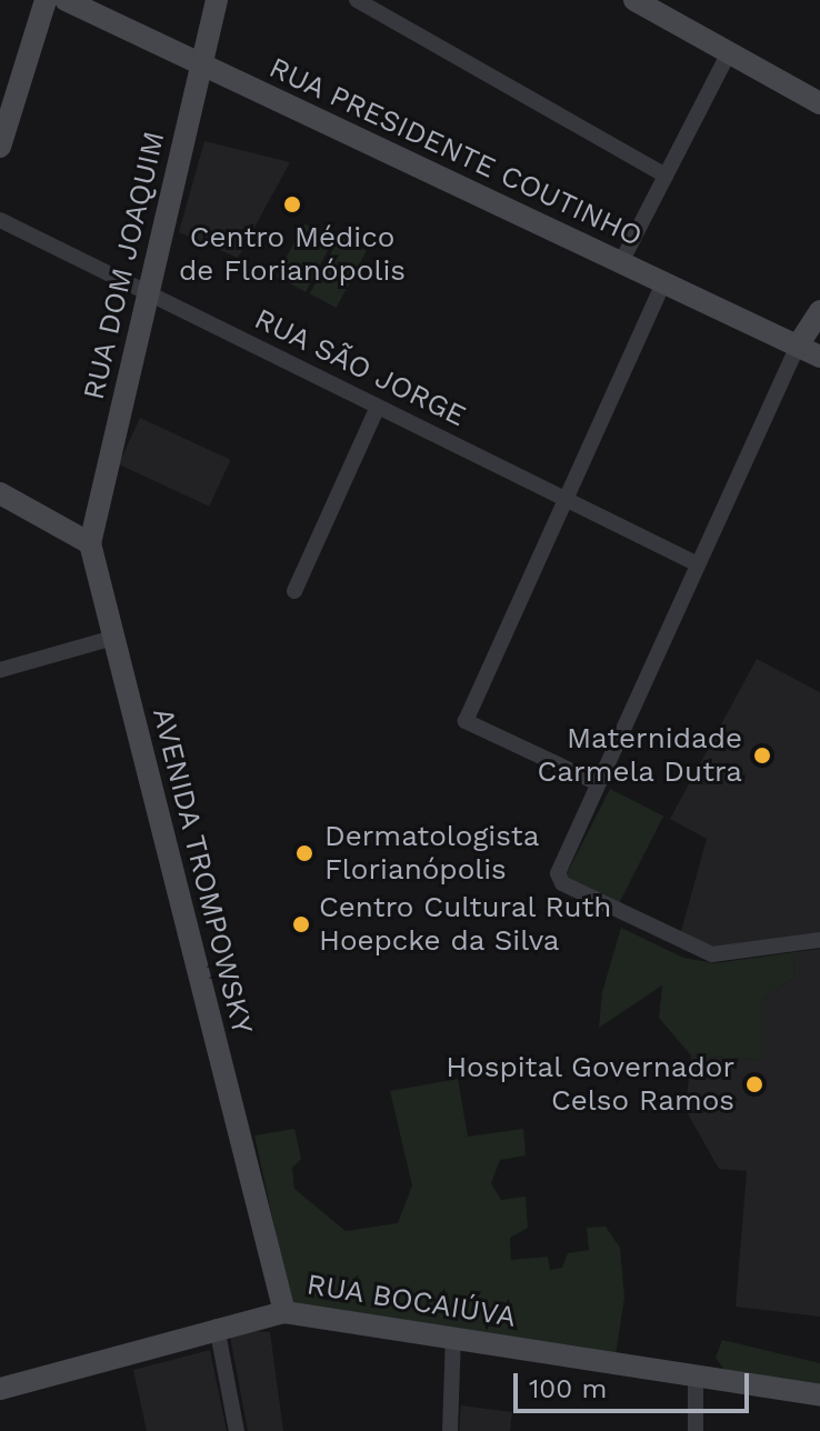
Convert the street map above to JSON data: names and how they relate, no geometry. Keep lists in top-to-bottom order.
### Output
{
  "streets": {
    "main road": [
      "RUA PRESIDENTE COUTINHO",
      "RUA DOM JOAQUIM",
      "AVENIDA TROMPOWSKY",
      "RUA BOCAIÚVA"
    ],
    "street": ["RUA SÃO JORGE"]
  },
  "crossings": [
    ["RUA PRESIDENTE COUTINHO", "RUA DOM JOAQUIM"],
    ["RUA DOM JOAQUIM", "RUA SÃO JORGE"],
    ["RUA DOM JOAQUIM", "AVENIDA TROMPOWSKY"],
    ["AVENIDA TROMPOWSKY", "RUA BOCAIÚVA"]
  ],
  "places": [
    "Centro Médico de Florianópolis",
    "Maternidade Carmela Dutra",
    "Dermatologista Florianópolis",
    "Centro Cultural Ruth Hoepcke da Silva",
    "Hospital Governador Celso Ramos"
  ],
  "scale_bar": "100 m"
}
